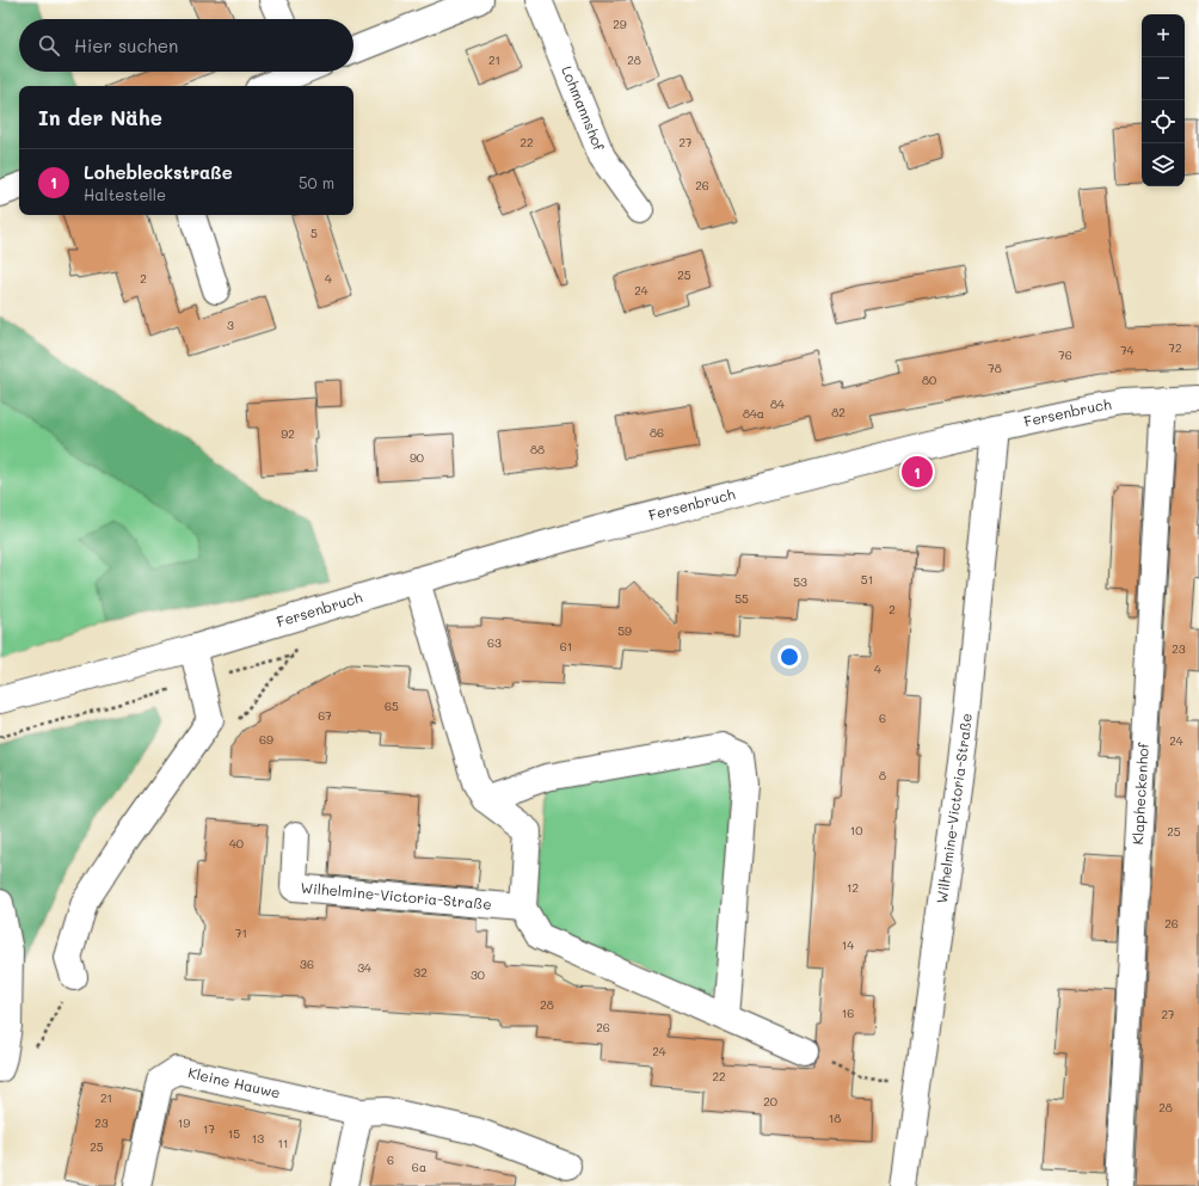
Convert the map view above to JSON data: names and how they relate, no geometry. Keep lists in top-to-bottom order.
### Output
{
  "streets": {
    "street": [
      "Lohmannshof",
      "Fersenbruch",
      "Klapheckenhof",
      "Wilhelmine-Victoria-Straße",
      "Kleine Hauwe"
    ]
  },
  "crossings": [
    ["Fersenbruch", "Klapheckenhof"],
    ["Fersenbruch", "Wilhelmine-Victoria-Straße"]
  ],
  "house_numbers": [
    "29",
    "21",
    "28",
    "22",
    "27",
    "26",
    "5",
    "25",
    "2",
    "4",
    "24",
    "3",
    "72",
    "74",
    "76",
    "78",
    "80",
    "84",
    "82",
    "84a",
    "86",
    "92",
    "88",
    "90",
    "51",
    "53",
    "55",
    "2",
    "59",
    "63",
    "61",
    "23",
    "4",
    "65",
    "67",
    "6",
    "69",
    "24",
    "8",
    "10",
    "25",
    "40",
    "12",
    "26",
    "71",
    "14",
    "36",
    "34",
    "32",
    "30",
    "28",
    "16",
    "27",
    "26",
    "24",
    "22",
    "21",
    "20",
    "28",
    "18",
    "23",
    "19",
    "17",
    "15",
    "13",
    "11",
    "25",
    "6",
    "6a"
  ],
  "page": {
    "map_buttons": ["+", "−"],
    "search": "Hier suchen",
    "heading": "In der Nähe",
    "list": [
      {
        "mark": "1",
        "name": "Lohebleckstraße",
        "note": "Haltestelle",
        "value": "50 m"
      }
    ],
    "pins": "1"
  }
}
